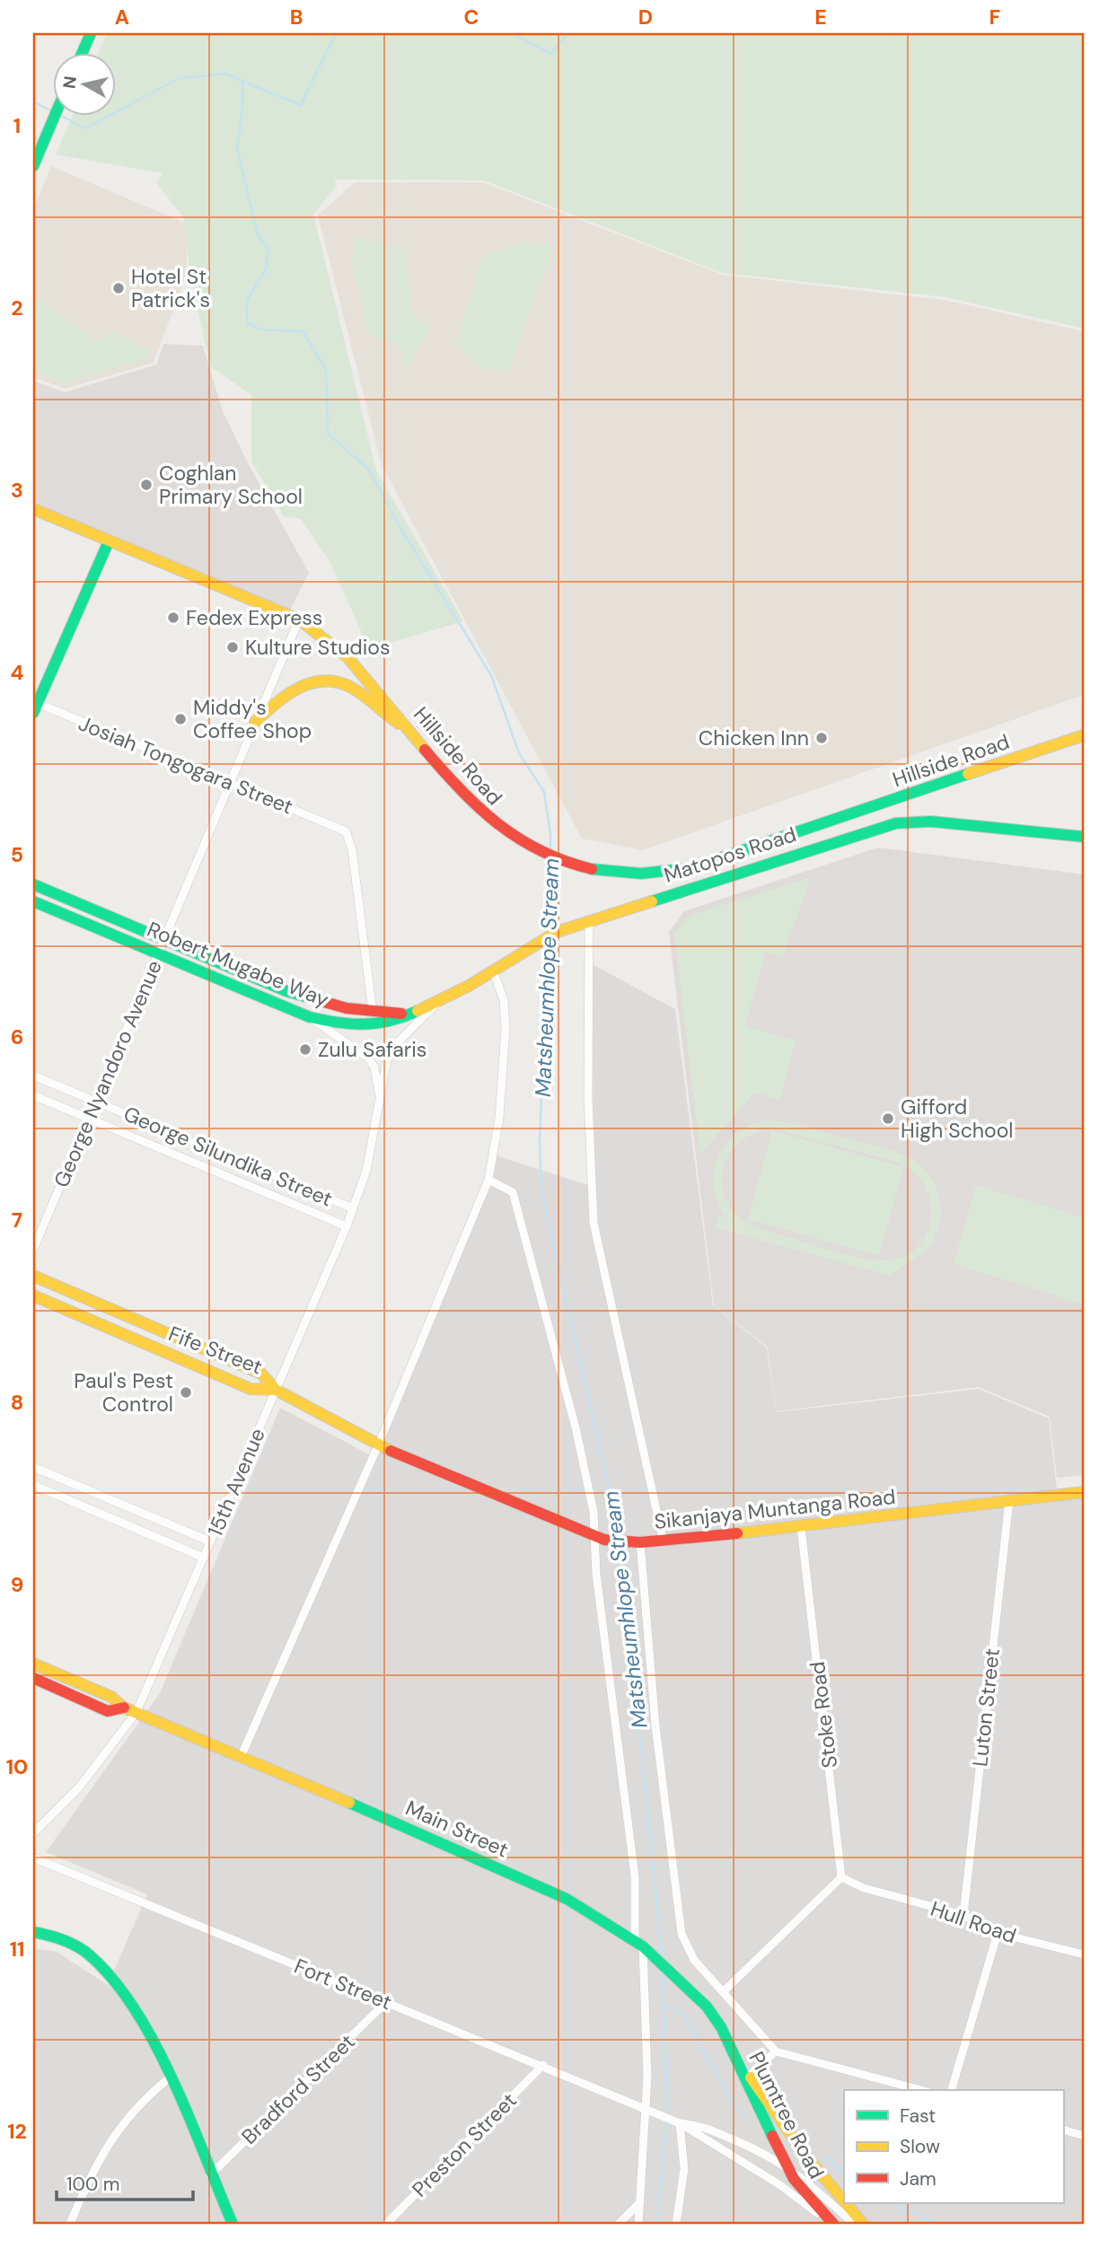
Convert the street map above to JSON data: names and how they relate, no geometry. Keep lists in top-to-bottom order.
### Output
{
  "streets": {
    "main road": [
      "Hillside Road",
      "Matopos Road",
      "Robert Mugabe Way",
      "Fife Street",
      "Sikanjaya Muntanga Road",
      "Main Street",
      "Plumtree Road"
    ],
    "street": [
      "Josiah Tongogara Street",
      "George Nyandoro Avenue",
      "George Silundika Street",
      "15th Avenue",
      "Luton Street",
      "Stoke Road",
      "Hull Road",
      "Fort Street",
      "Bradford Street",
      "Preston Street"
    ]
  },
  "crossings": [
    ["Hillside Road", "George Nyandoro Avenue"],
    ["Josiah Tongogara Street", "Robert Mugabe Way"],
    ["Josiah Tongogara Street", "George Nyandoro Avenue"],
    ["Matopos Road", "Robert Mugabe Way"],
    ["Matopos Road", "15th Avenue"],
    ["Robert Mugabe Way", "George Nyandoro Avenue"],
    ["Robert Mugabe Way", "15th Avenue"],
    ["George Nyandoro Avenue", "George Silundika Street"],
    ["George Silundika Street", "15th Avenue"],
    ["Fife Street", "15th Avenue"],
    ["Fife Street", "Sikanjaya Muntanga Road"],
    ["15th Avenue", "Sikanjaya Muntanga Road"],
    ["15th Avenue", "Main Street"],
    ["Sikanjaya Muntanga Road", "Luton Street"],
    ["Sikanjaya Muntanga Road", "Stoke Road"],
    ["Luton Street", "Hull Road"],
    ["Stoke Road", "Hull Road"],
    ["Main Street", "Plumtree Road"],
    ["Fort Street", "Bradford Street"],
    ["Fort Street", "Preston Street"]
  ],
  "water": ["Matsheumhlope Stream"],
  "places": [
    "Hotel St Patrick's",
    "Coghlan Primary School",
    "Fedex Express",
    "Kulture Studios",
    "Middy's Coffee Shop",
    "Chicken Inn",
    "Zulu Safaris",
    "Gifford High School",
    "Paul's Pest Control"
  ],
  "legend": ["Fast", "Slow", "Jam"],
  "scale_bar": "100 m",
  "north": "left",
  "grid": {
    "columns": [
      "A",
      "B",
      "C",
      "D",
      "E",
      "F"
    ],
    "rows": [
      "1",
      "2",
      "3",
      "4",
      "5",
      "6",
      "7",
      "8",
      "9",
      "10",
      "11",
      "12"
    ]
  }
}
